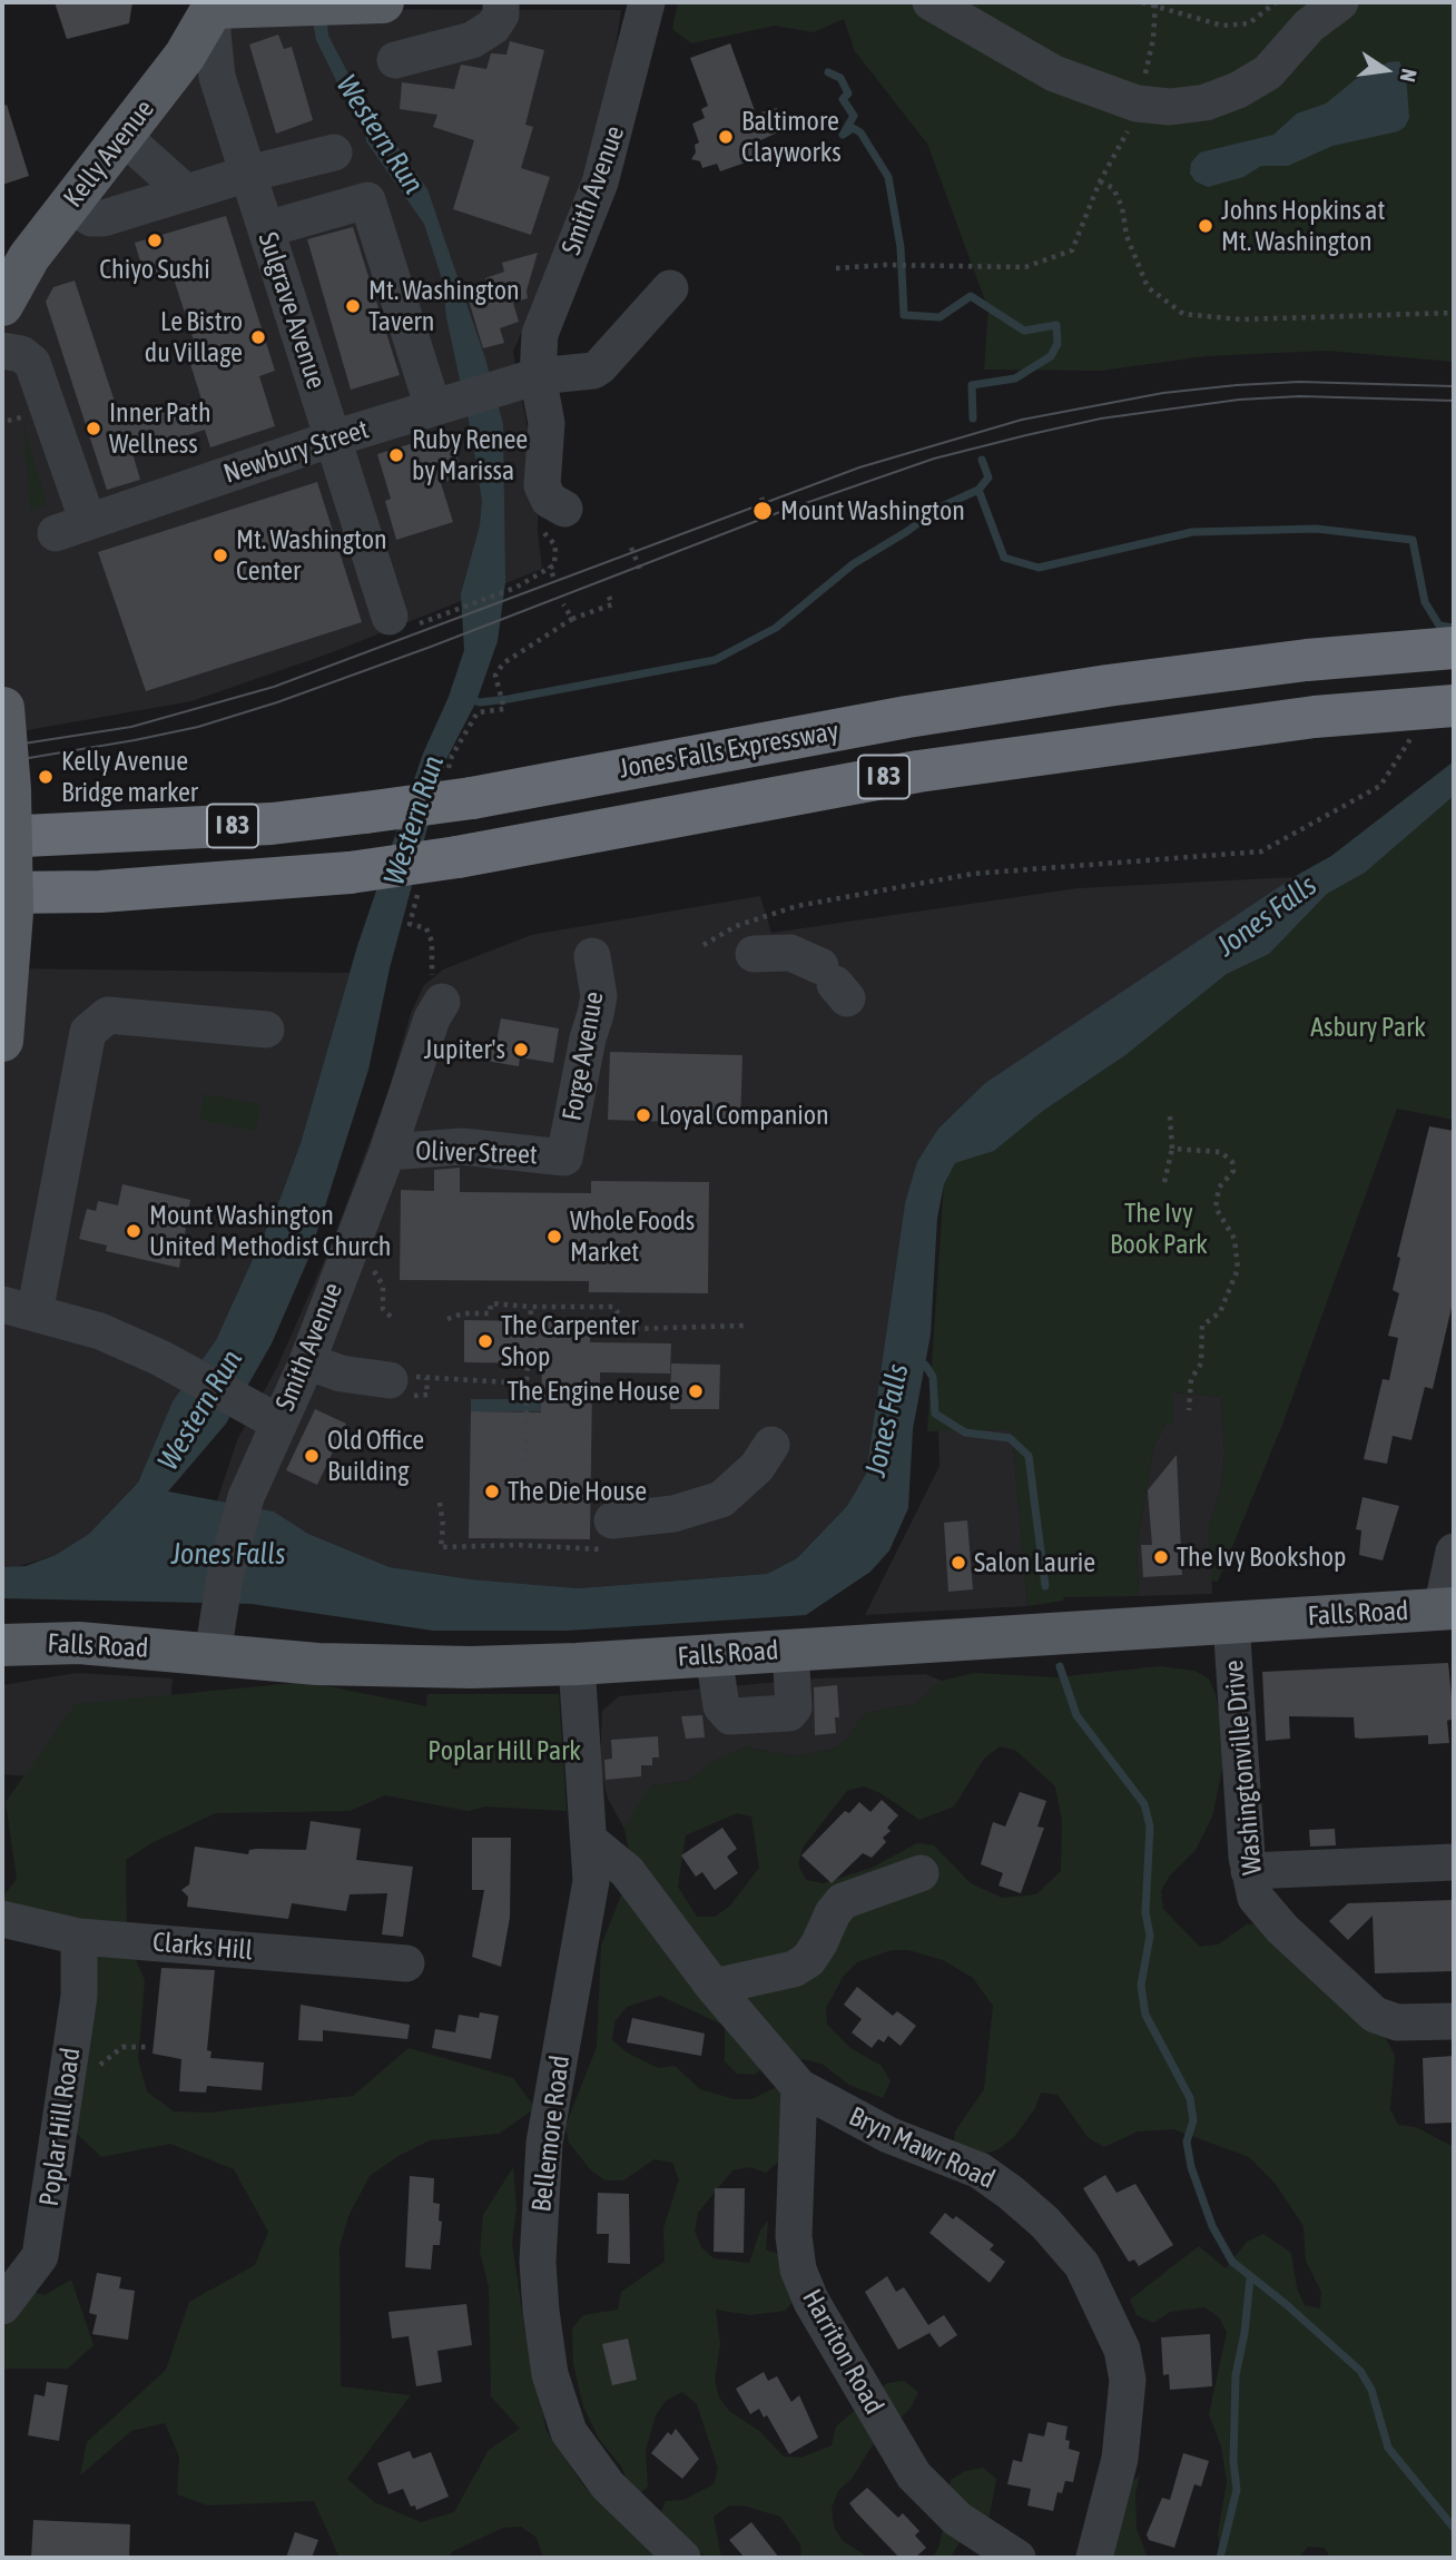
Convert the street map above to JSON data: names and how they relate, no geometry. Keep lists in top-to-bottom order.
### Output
{
  "streets": {
    "highway": ["Jones Falls Expressway", "I 83"],
    "main road": ["Kelly Avenue", "Falls Road"],
    "street": [
      "Smith Avenue",
      "Sulgrave Avenue",
      "Newbury Street",
      "Forge Avenue",
      "Oliver Street",
      "Washingtonville Drive",
      "Clarks Hill",
      "Poplar Hill Road",
      "Bellemore Road",
      "Bryn Mawr Road",
      "Harriton Road"
    ]
  },
  "crossings": [
    ["Kelly Avenue", "Sulgrave Avenue"],
    ["Smith Avenue", "Newbury Street"],
    ["Smith Avenue", "Oliver Street"],
    ["Smith Avenue", "Falls Road"],
    ["Sulgrave Avenue", "Newbury Street"],
    ["Forge Avenue", "Oliver Street"],
    ["Falls Road", "Washingtonville Drive"],
    ["Falls Road", "Bellemore Road"],
    ["Clarks Hill", "Poplar Hill Road"],
    ["Bellemore Road", "Bryn Mawr Road"],
    ["Bryn Mawr Road", "Harriton Road"]
  ],
  "water": ["Western Run", "Jones Falls"],
  "parks": ["Asbury Park", "The Ivy Book Park", "Poplar Hill Park"],
  "places": [
    "Baltimore Clayworks",
    "Johns Hopkins at Mt. Washington",
    "Chiyo Sushi",
    "Mt. Washington Tavern",
    "Le Bistro du Village",
    "Inner Path Wellness",
    "Ruby Renee by Marissa",
    "Mount Washington",
    "Mt. Washington Center",
    "Kelly Avenue Bridge marker",
    "Jupiter's",
    "Loyal Companion",
    "Mount Washington United Methodist Church",
    "Whole Foods Market",
    "The Carpenter Shop",
    "The Engine House",
    "Old Office Building",
    "The Die House",
    "The Ivy Bookshop",
    "Salon Laurie"
  ],
  "north": "right"
}
